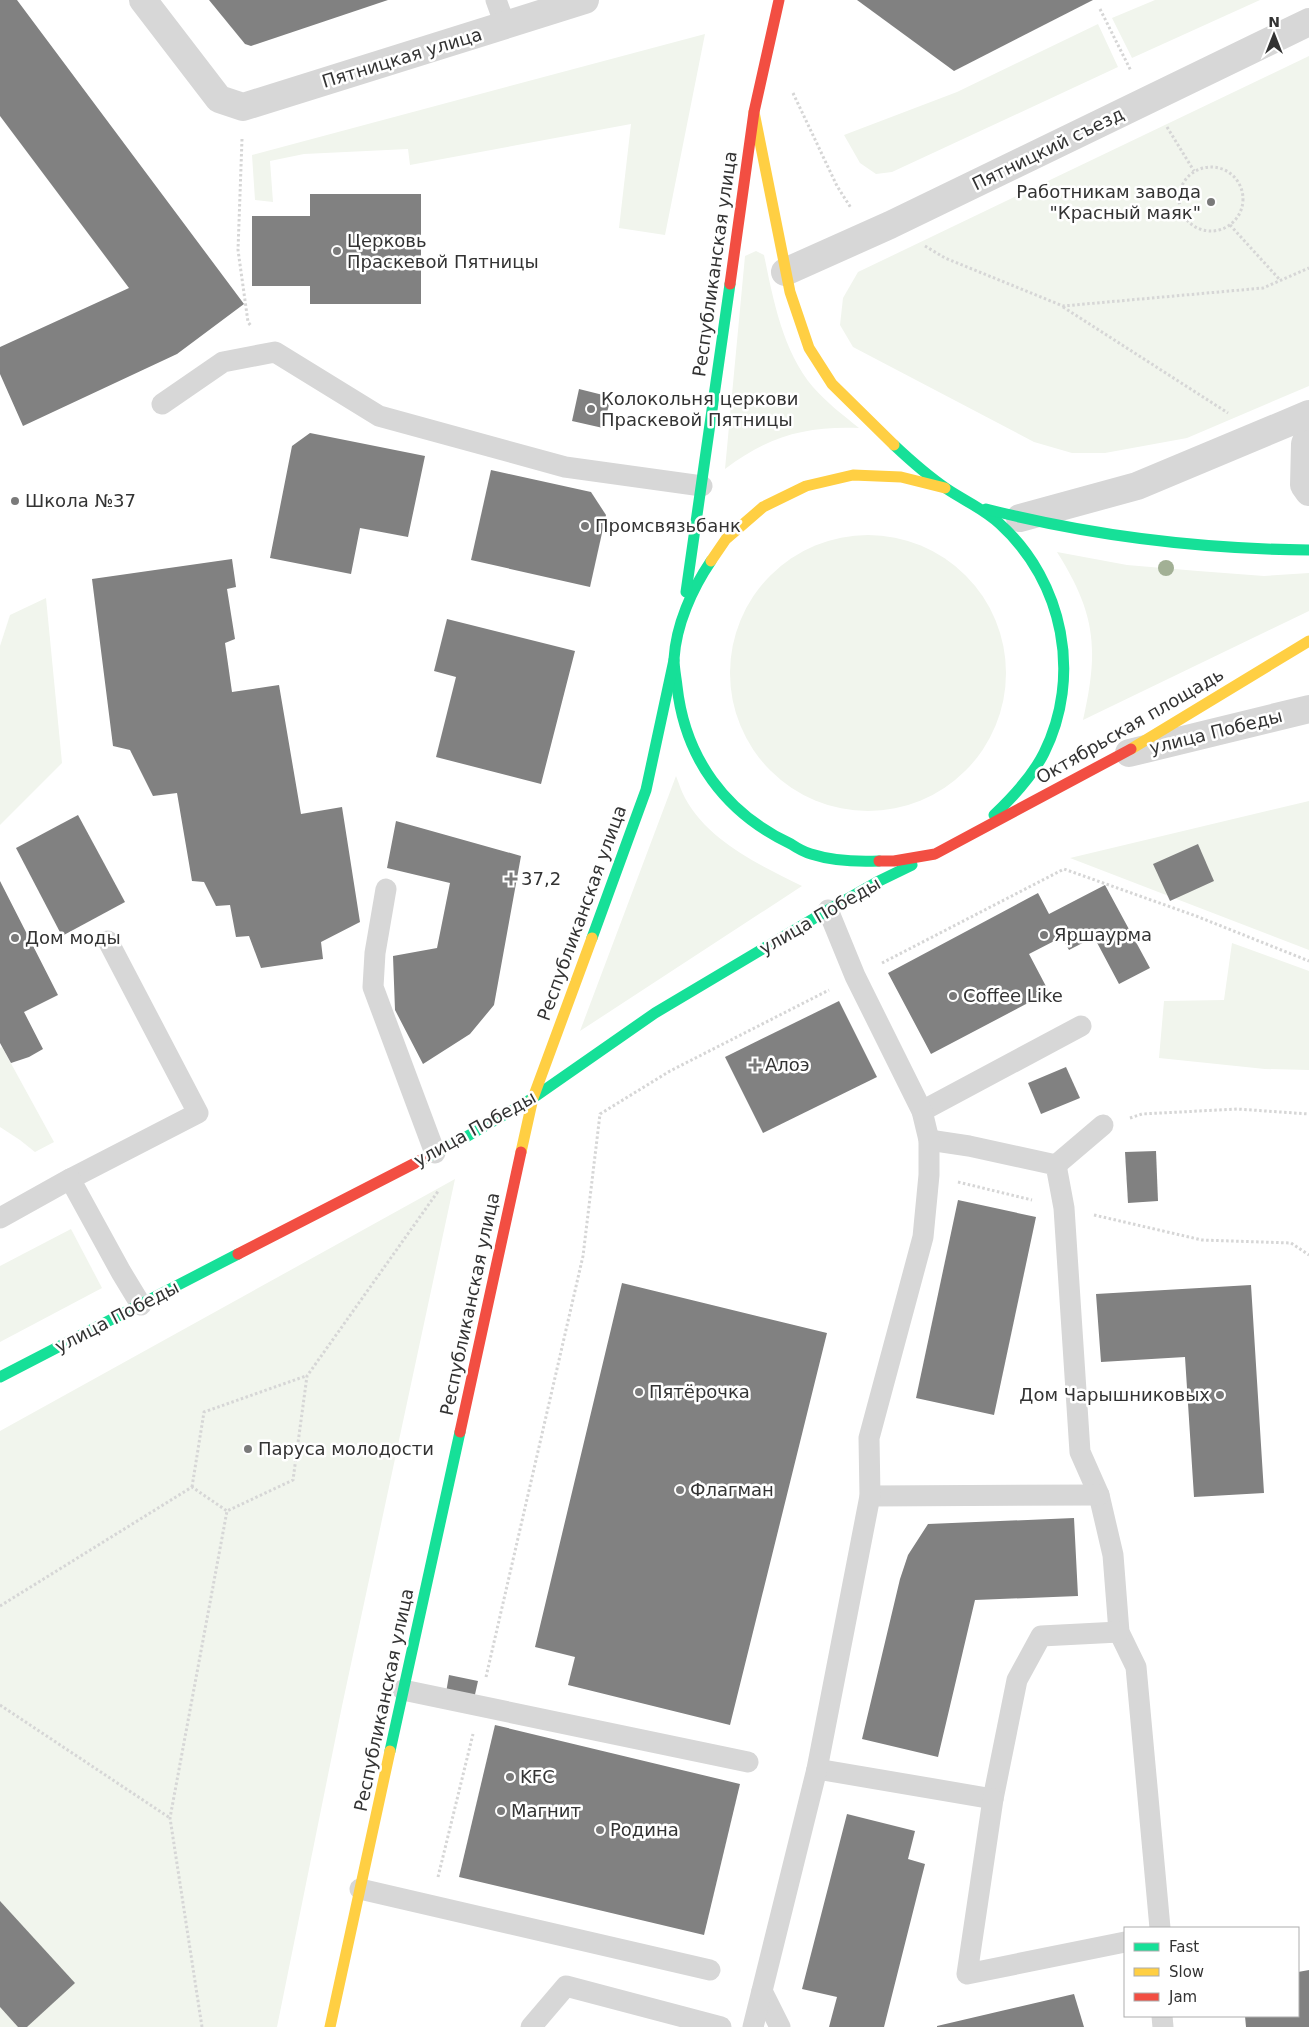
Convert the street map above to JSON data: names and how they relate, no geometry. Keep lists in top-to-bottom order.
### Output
{
  "streets": {
    "main road": ["Республиканская улица", "Октябрьская площадь", "улица Победы"],
    "street": ["Пятницкая улица", "Пятницкий съезд"]
  },
  "crossings": [
    ["Пятницкий съезд", "Октябрьская площадь"],
    ["Республиканская улица", "Октябрьская площадь"],
    ["Республиканская улица", "улица Победы"],
    ["Октябрьская площадь", "улица Победы"]
  ],
  "places": {
    "other": [
      "Работникам завода \"Красный маяк\"",
      "Церковь Праскевой Пятницы",
      "Колокольня церкови Праскевой Пятницы",
      "Школа №37",
      "Промсвязьбанк",
      "Яршаурма",
      "Дом моды",
      "Coffee Like",
      "Пятёрочка",
      "Дом Чарышниковых",
      "Паруса молодости",
      "Флагман",
      "KFC",
      "Магнит",
      "Родина"
    ],
    "health": ["37,2", "Алоэ"]
  },
  "legend": ["Fast", "Slow", "Jam"],
  "north": "top"
}
